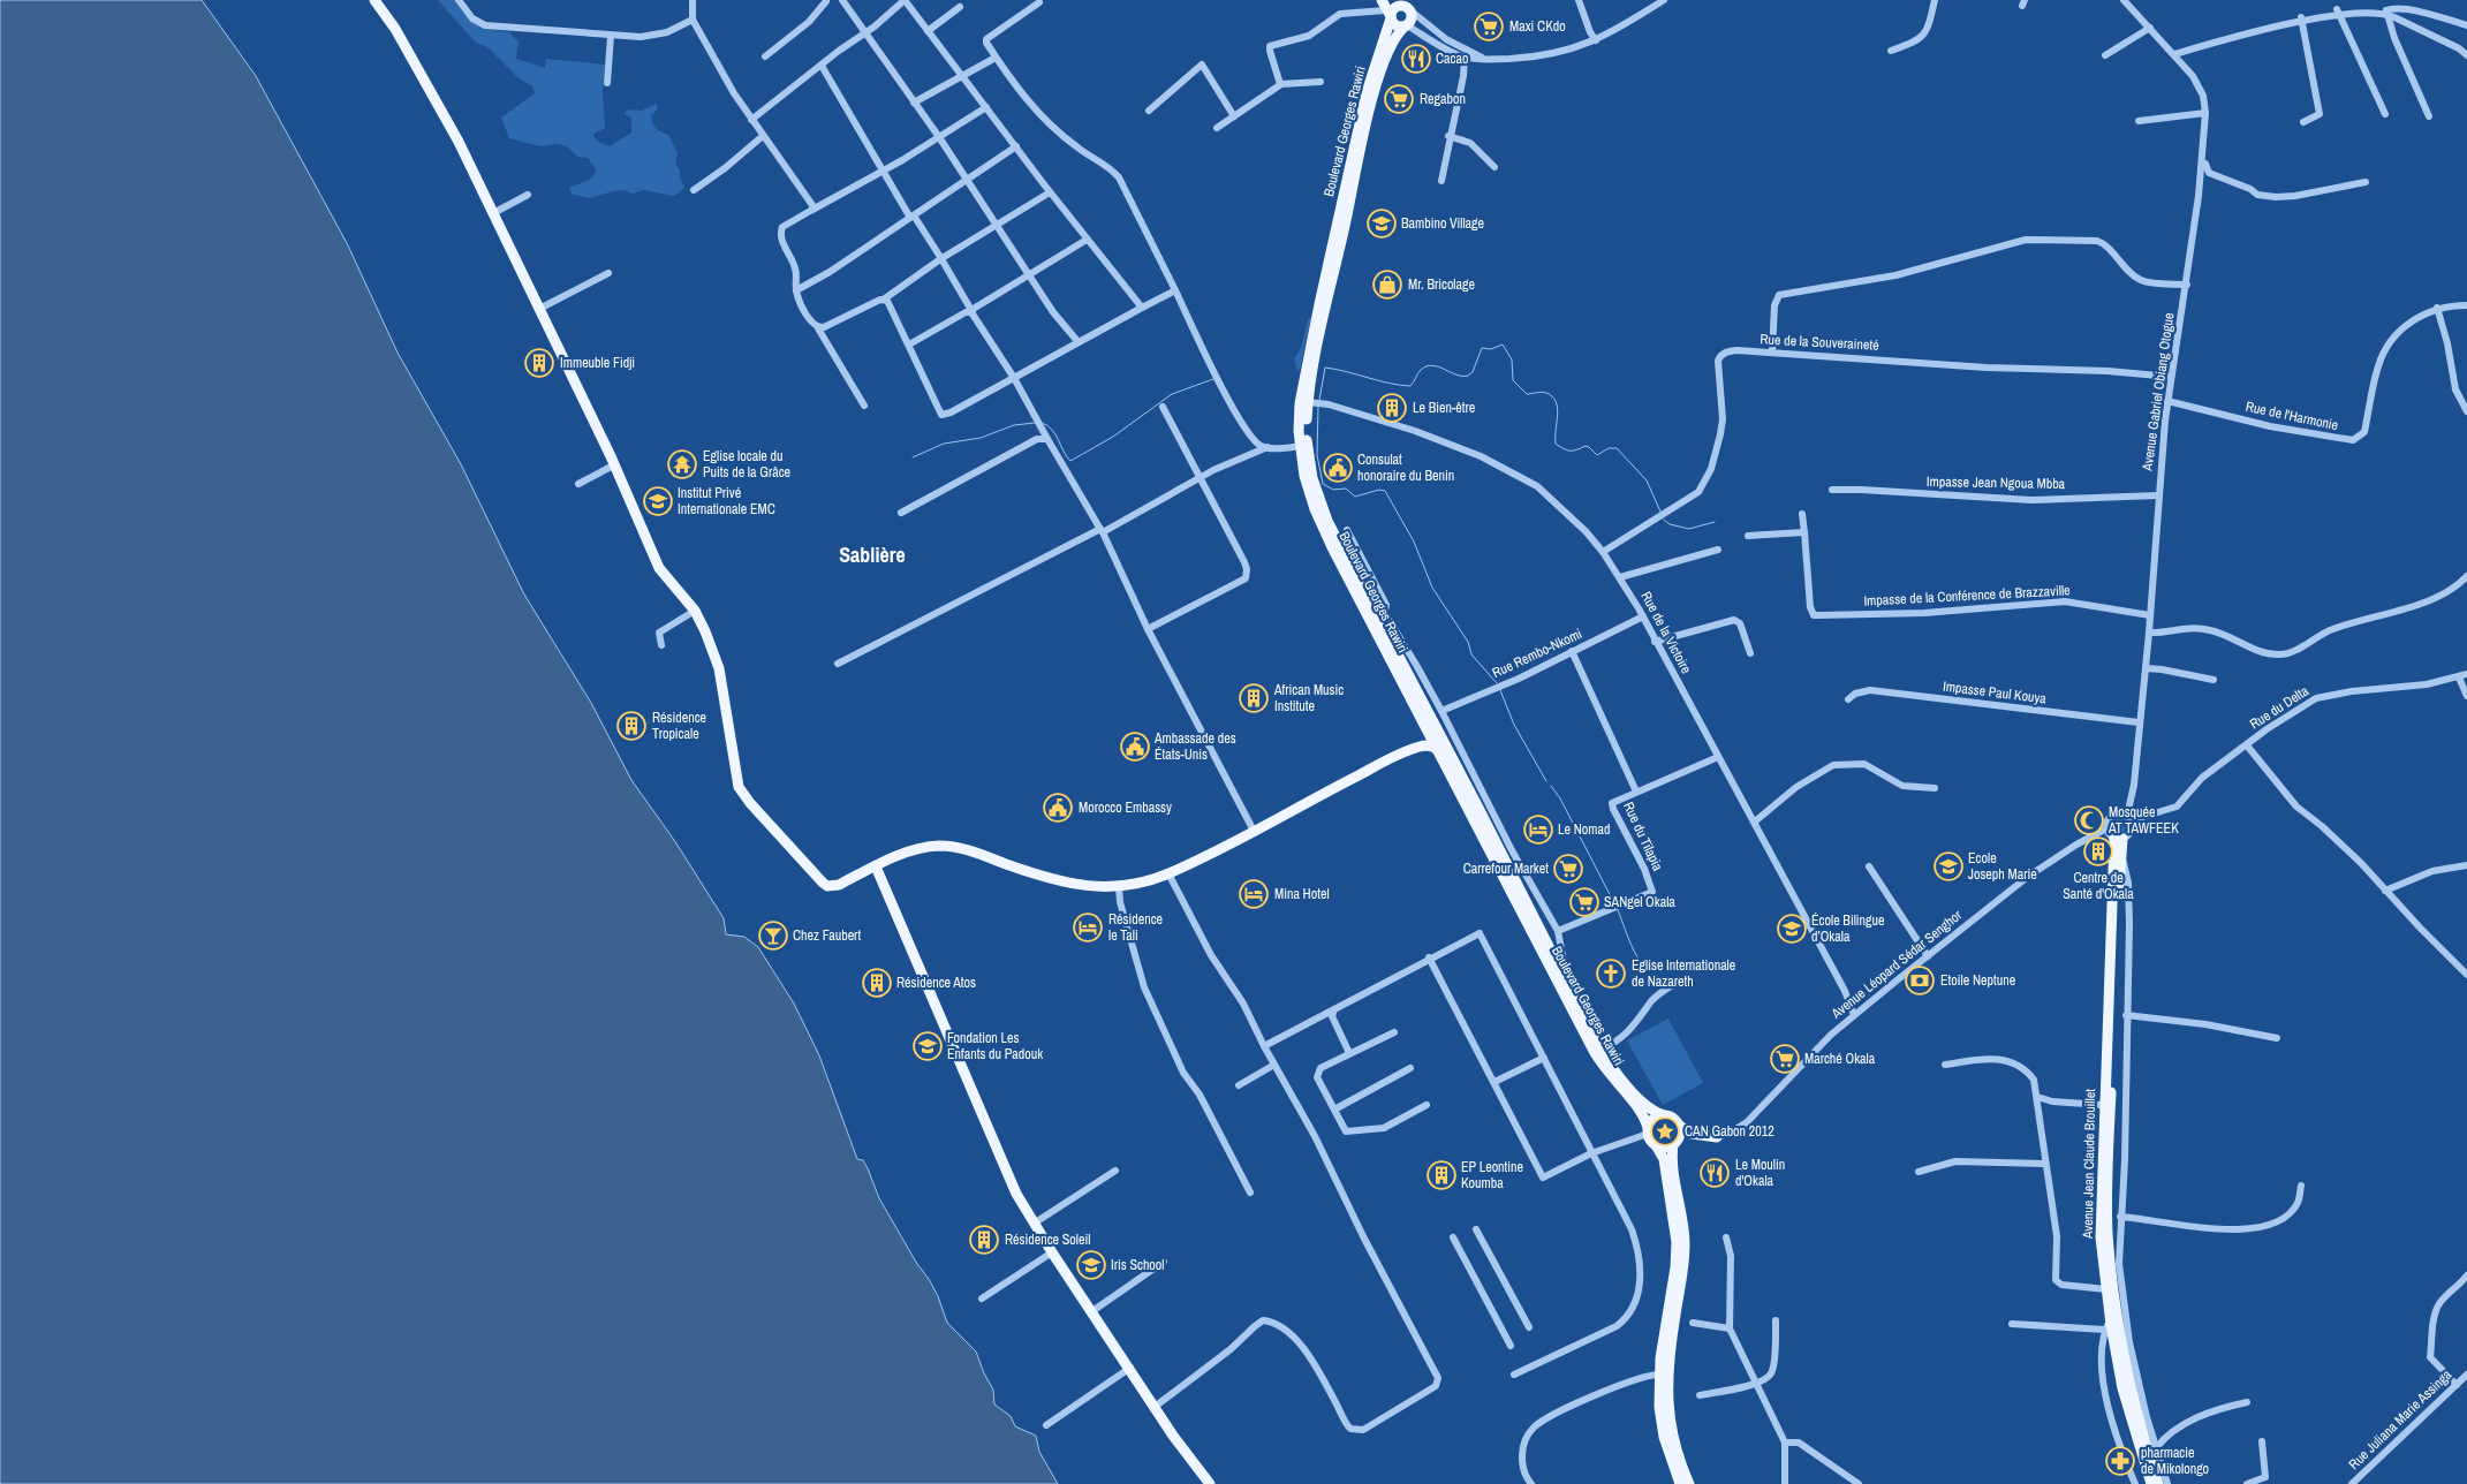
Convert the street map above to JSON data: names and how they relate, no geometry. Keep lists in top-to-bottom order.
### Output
{
  "streets": {
    "main road": ["Boulevard Georges Rawiri", "Avenue Jean Claude Brouillet"],
    "street": [
      "Rue de la Souveraineté",
      "Avenue Gabriel Obiang Otogue",
      "Rue de l'Harmonie",
      "Impasse Jean Ngoua Mbba",
      "Impasse de la Conférence de Brazzaville",
      "Rue de la Victoire",
      "Rue Rembo-Nkomi",
      "Impasse Paul Kouya",
      "Rue du Delta",
      "Rue du Tilapia",
      "Avenue Léopard Sédar Senghor",
      "Rue Juliana Marie Assinga"
    ]
  },
  "crossings": [
    ["Boulevard Georges Rawiri", "Rue de la Victoire"],
    ["Rue de la Souveraineté", "Avenue Gabriel Obiang Otogue"],
    ["Rue de la Souveraineté", "Rue de la Victoire"],
    ["Avenue Gabriel Obiang Otogue", "Rue de l'Harmonie"],
    ["Avenue Gabriel Obiang Otogue", "Impasse Jean Ngoua Mbba"],
    ["Avenue Gabriel Obiang Otogue", "Impasse de la Conférence de Brazzaville"],
    ["Avenue Gabriel Obiang Otogue", "Impasse Paul Kouya"],
    ["Avenue Gabriel Obiang Otogue", "Rue du Delta"],
    ["Avenue Gabriel Obiang Otogue", "Avenue Léopard Sédar Senghor"],
    ["Avenue Gabriel Obiang Otogue", "Avenue Jean Claude Brouillet"],
    ["Rue de la Victoire", "Rue Rembo-Nkomi"],
    ["Rue de la Victoire", "Rue du Tilapia"],
    ["Rue de la Victoire", "Avenue Léopard Sédar Senghor"],
    ["Rue du Delta", "Avenue Léopard Sédar Senghor"],
    ["Rue du Delta", "Avenue Jean Claude Brouillet"],
    ["Avenue Léopard Sédar Senghor", "Avenue Jean Claude Brouillet"]
  ],
  "districts": ["Sablière"],
  "places": {
    "supermarket": [
      "Maxi CKdo",
      "Regabon",
      "Carrefour Market",
      "SANgel Okala",
      "Marché Okala"
    ],
    "restaurant": ["Cacao", "Le Moulin d'Okala"],
    "school or university": [
      "Bambino Village",
      "Institut Privé Internationale EMC",
      "Ecole Joseph Marie",
      "École Bilingue d’Okala",
      "Fondation Les Enfants du Padouk",
      "Iris School"
    ],
    "shop": ["Mr. Bricolage"],
    "building": [
      "Immeuble Fidji",
      "Le Bien-être",
      "African Music Institute",
      "Résidence Tropicale",
      "Centre de Santé d'Okala",
      "Résidence Atos",
      "EP Leontine Koumba",
      "Résidence Soleil"
    ],
    "temple": ["Eglise locale du Puits de la Grâce"],
    "public building": ["Consulat honoraire du Benin", "Ambassade des États-Unis", "Morocco Embassy"],
    "mosque": ["Mosquée AT TAWFEEK"],
    "hotel": ["Le Nomad", "Mina Hotel", "Résidence le Tali"],
    "bar": ["Chez Faubert"],
    "church": ["Eglise Internationale de Nazareth"],
    "bank": ["Etoile Neptune"],
    "place": ["CAN Gabon 2012"],
    "pharmacy": ["pharmacie de Mikolongo"]
  }
}
